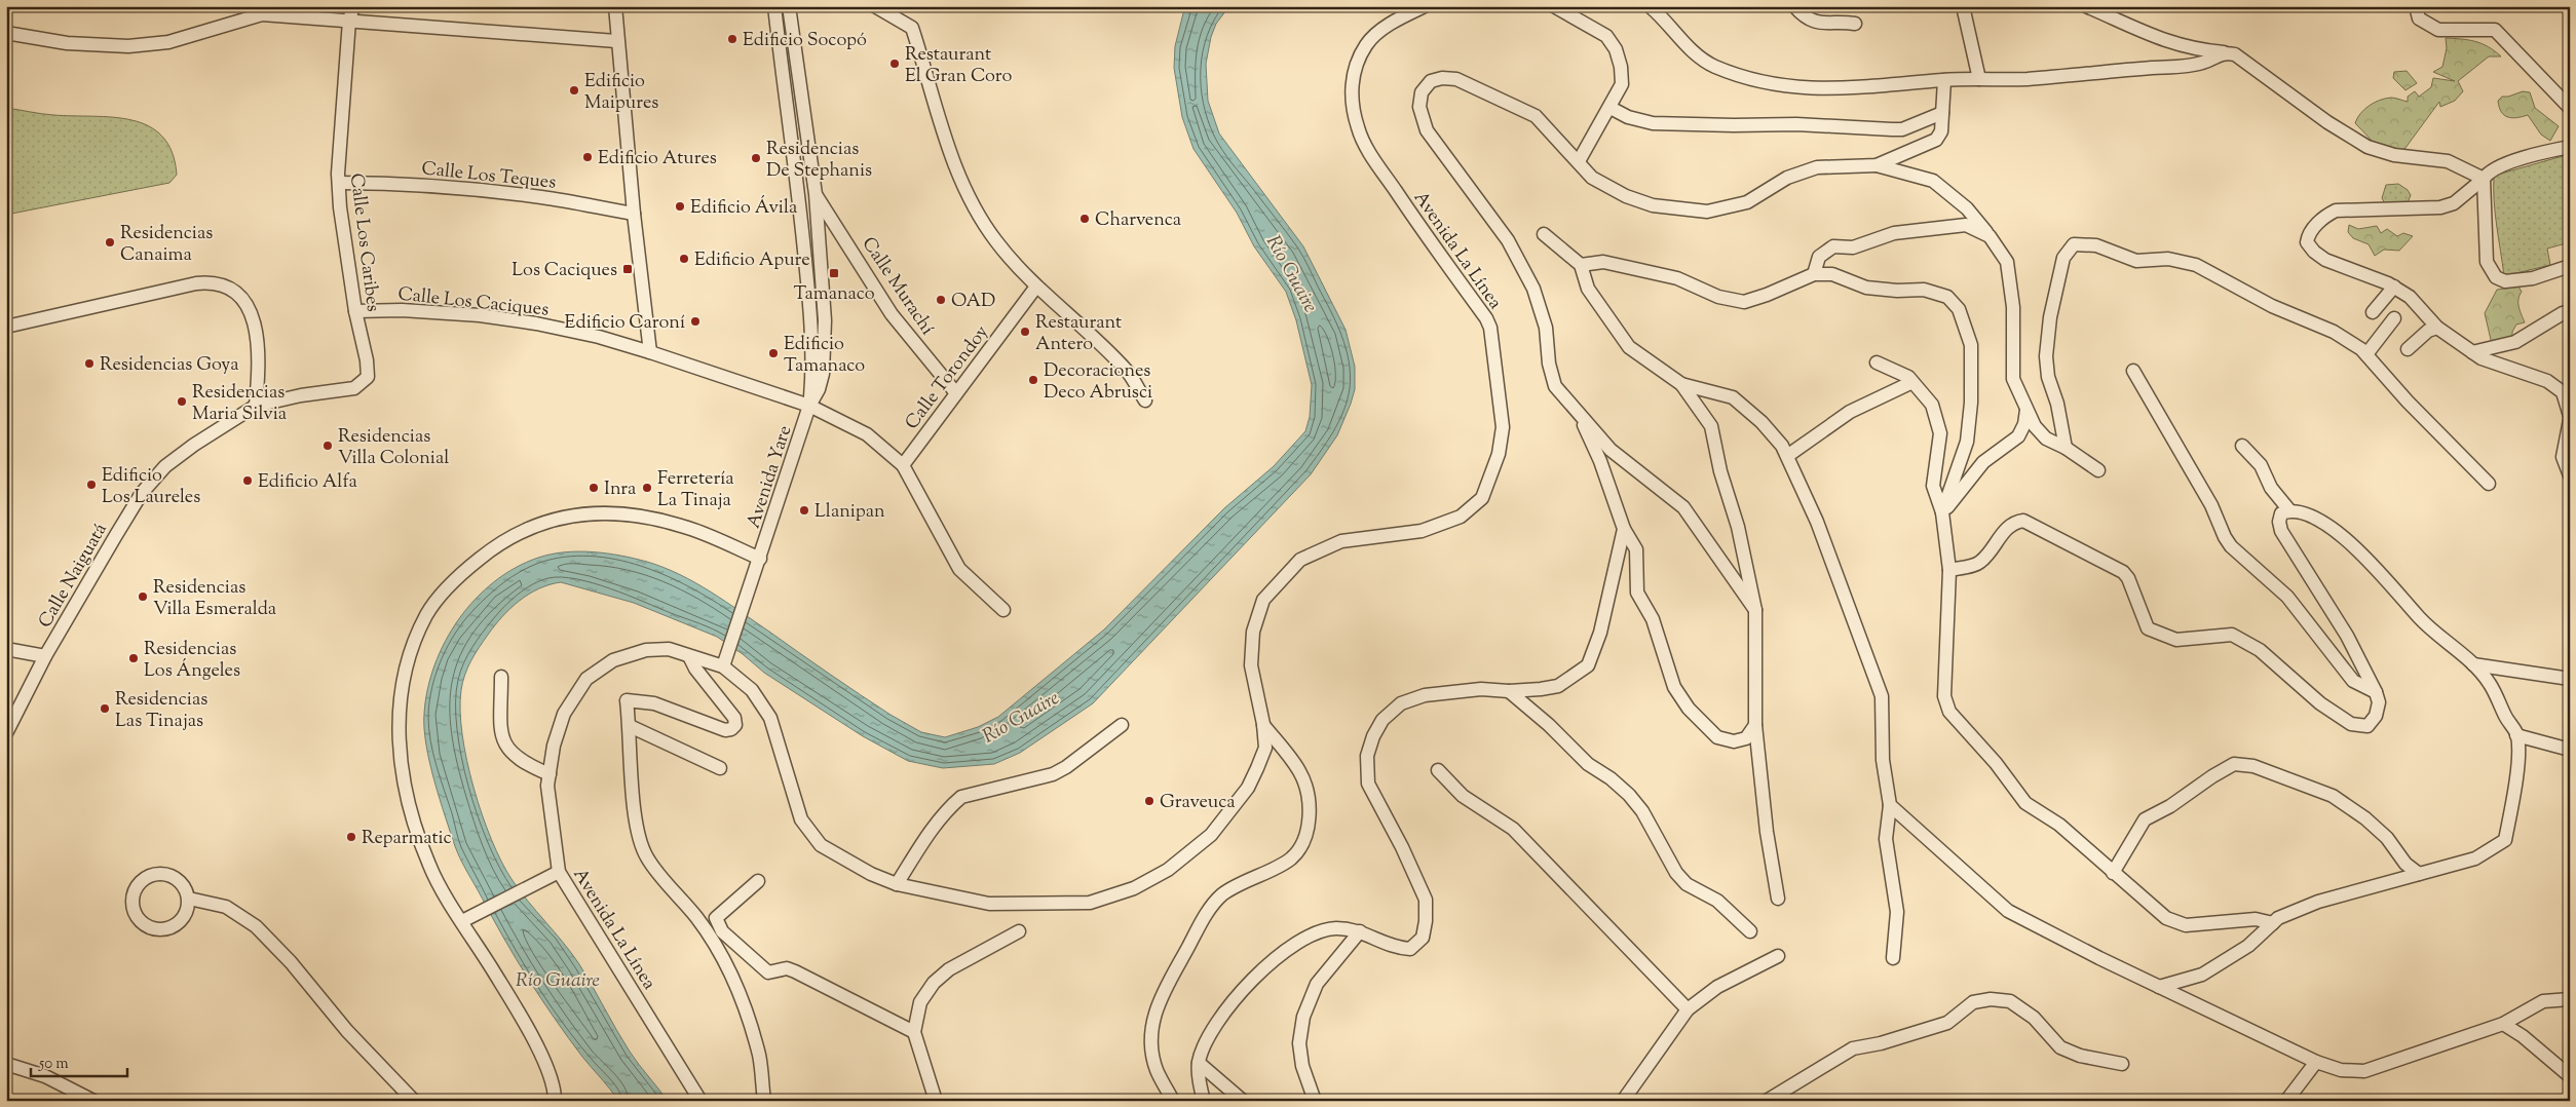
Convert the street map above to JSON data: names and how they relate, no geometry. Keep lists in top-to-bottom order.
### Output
{
  "streets": {
    "street": [
      "Calle Los Teques",
      "Calle Los Caribes",
      "Avenida La Línea",
      "Calle Murachí",
      "Calle Los Caciques",
      "Calle Torondoy",
      "Avenida Yare",
      "Calle Naiguatá"
    ]
  },
  "crossings": [
    ["Calle Los Teques", "Calle Los Caribes"],
    ["Calle Los Caribes", "Calle Los Caciques"],
    ["Calle Los Caribes", "Calle Naiguatá"],
    ["Avenida La Línea", "Avenida Yare"],
    ["Calle Murachí", "Calle Torondoy"],
    ["Calle Los Caciques", "Calle Torondoy"],
    ["Calle Los Caciques", "Avenida Yare"]
  ],
  "water": ["Río Guaire"],
  "places": {
    "other": [
      "Edificio Socopó",
      "Restaurant El Gran Coro",
      "Edificio Maipures",
      "Edificio Atures",
      "Residencias De Stephanis",
      "Edificio Ávila",
      "Charvenca",
      "Residencias Canaima",
      "Edificio Apure",
      "OAD",
      "Edificio Caroní",
      "Restaurant Antero",
      "Edificio Tamanaco",
      "Residencias Goya",
      "Decoraciones Deco Abrusci",
      "Residencias Maria Silvia",
      "Residencias Villa Colonial",
      "Edificio Alfa",
      "Edificio Los Laureles",
      "Inra",
      "Ferretería La Tinaja",
      "Llanipan",
      "Residencias Villa Esmeralda",
      "Residencias Los Ángeles",
      "Residencias Las Tinajas",
      "Graveuca",
      "Reparmatic"
    ],
    "transit": ["Los Caciques", "Tamanaco"]
  },
  "scale_bar": "50 m"
}
